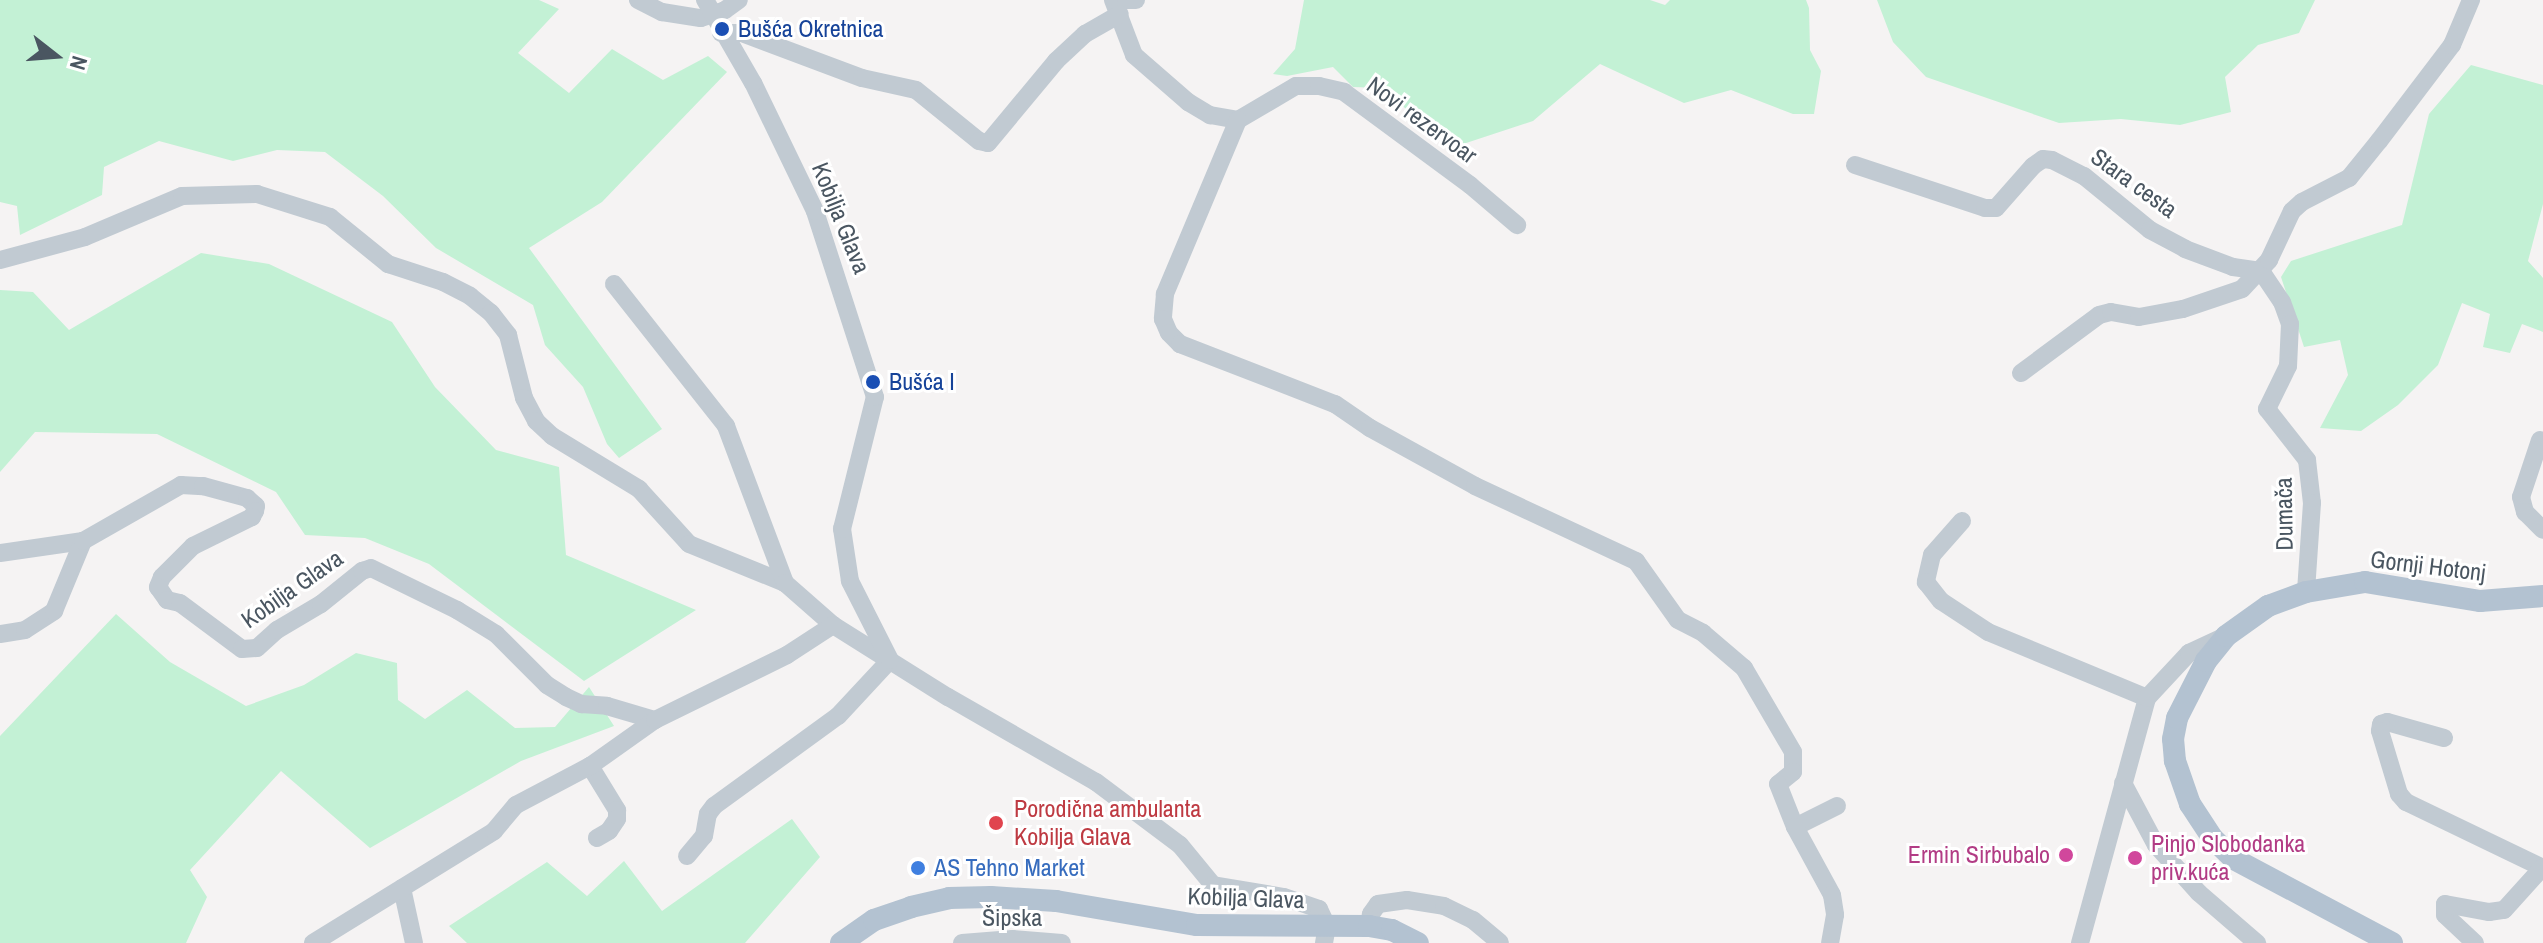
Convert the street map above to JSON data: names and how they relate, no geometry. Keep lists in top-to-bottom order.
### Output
{
  "streets": {
    "main road": ["Kobilja Glava", "Gornji Hotonj"],
    "street": [
      "Novi rezervoar",
      "Stara cesta",
      "Dumača",
      "Šipska"
    ]
  },
  "crossings": [
    ["Stara cesta", "Dumača"],
    ["Dumača", "Gornji Hotonj"]
  ],
  "places": [
    "Bušća Okretnica",
    "Bušća I",
    "Porodična ambulanta Kobilja Glava",
    "Ermin Sirbubalo",
    "Pinjo Slobodanka priv.kuća",
    "AS Tehno Market"
  ],
  "north": "right"
}
